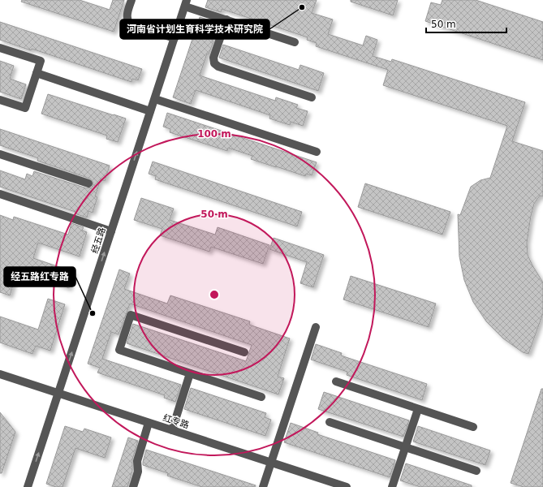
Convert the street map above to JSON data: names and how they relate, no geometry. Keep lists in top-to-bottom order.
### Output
{
  "streets": {
    "street": ["经五路", "红专路"]
  },
  "crossings": [
    ["经五路", "红专路"]
  ],
  "one_way": ["经五路"],
  "places": ["河南省计划生育科学技术研究院", "经五路红专路"],
  "scale_bar": "50 m",
  "rings": ["100 m", "50 m"]
}
